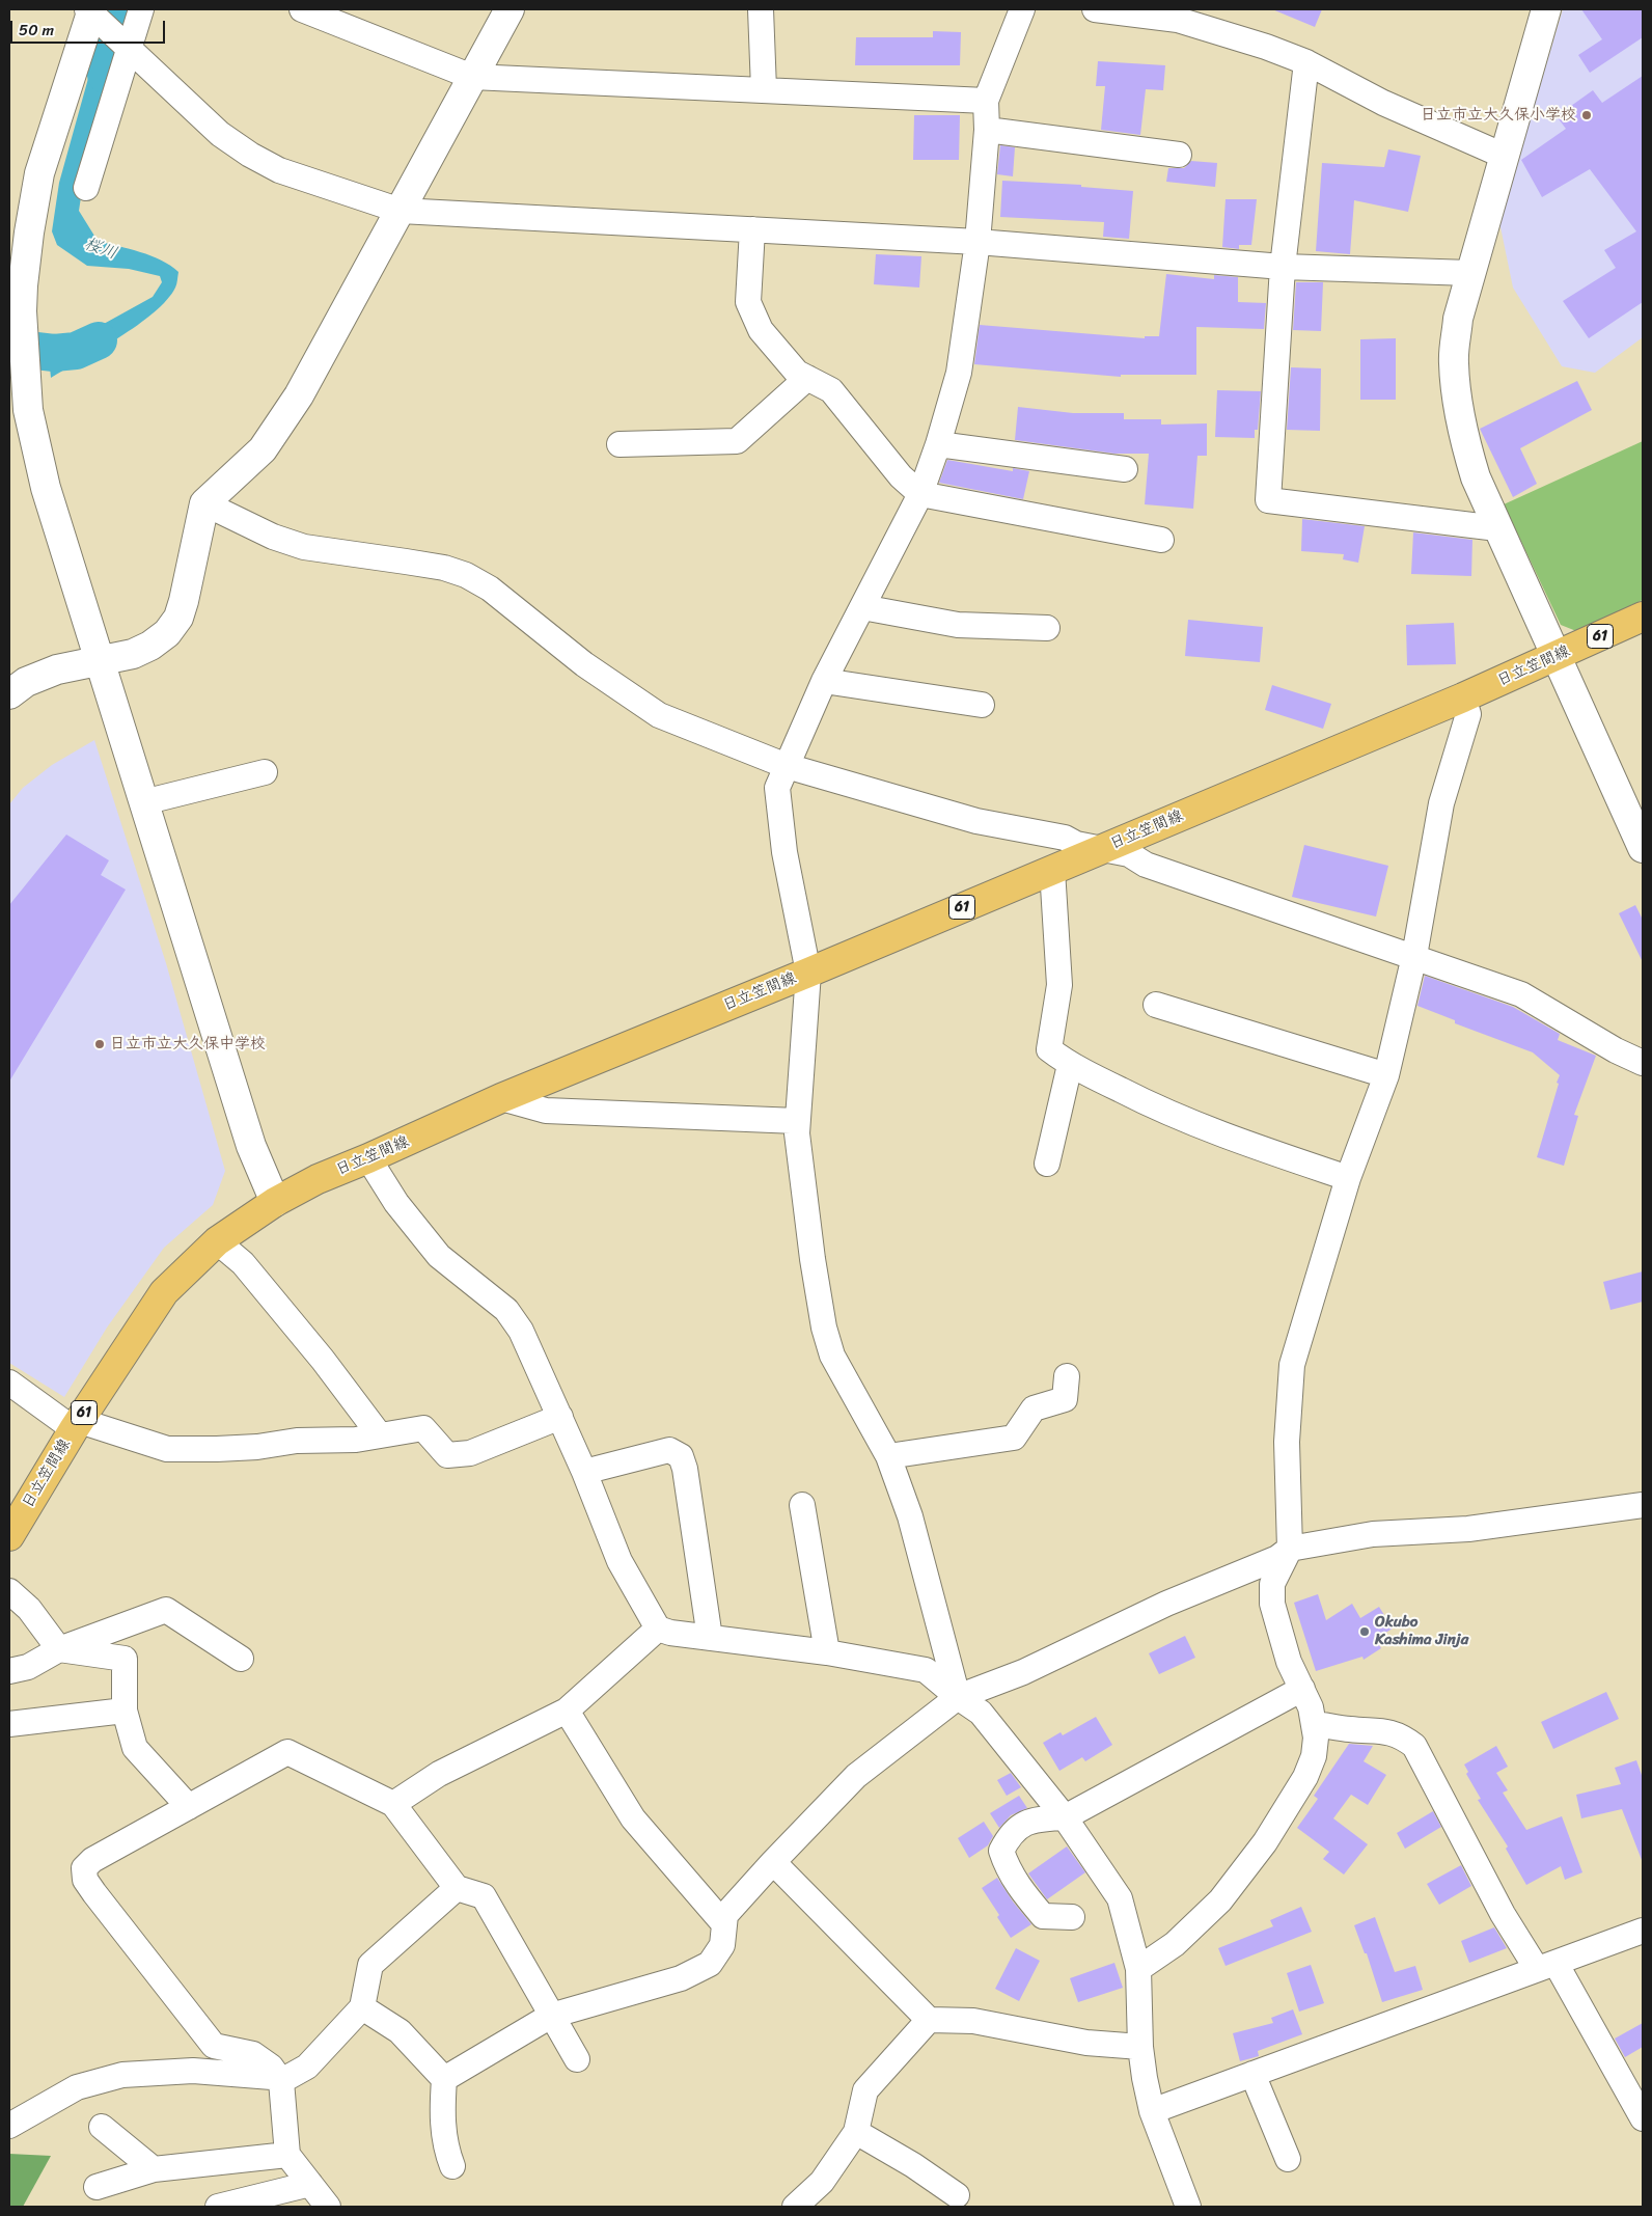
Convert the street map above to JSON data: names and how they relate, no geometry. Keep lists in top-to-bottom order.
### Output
{
  "streets": {
    "main road": ["61", "日立笠間線"]
  },
  "water": ["桜川"],
  "places": ["日立市立大久保小学校", "日立市立大久保中学校", "Okubo Kashima Jinja"],
  "scale_bar": "50 m"
}
